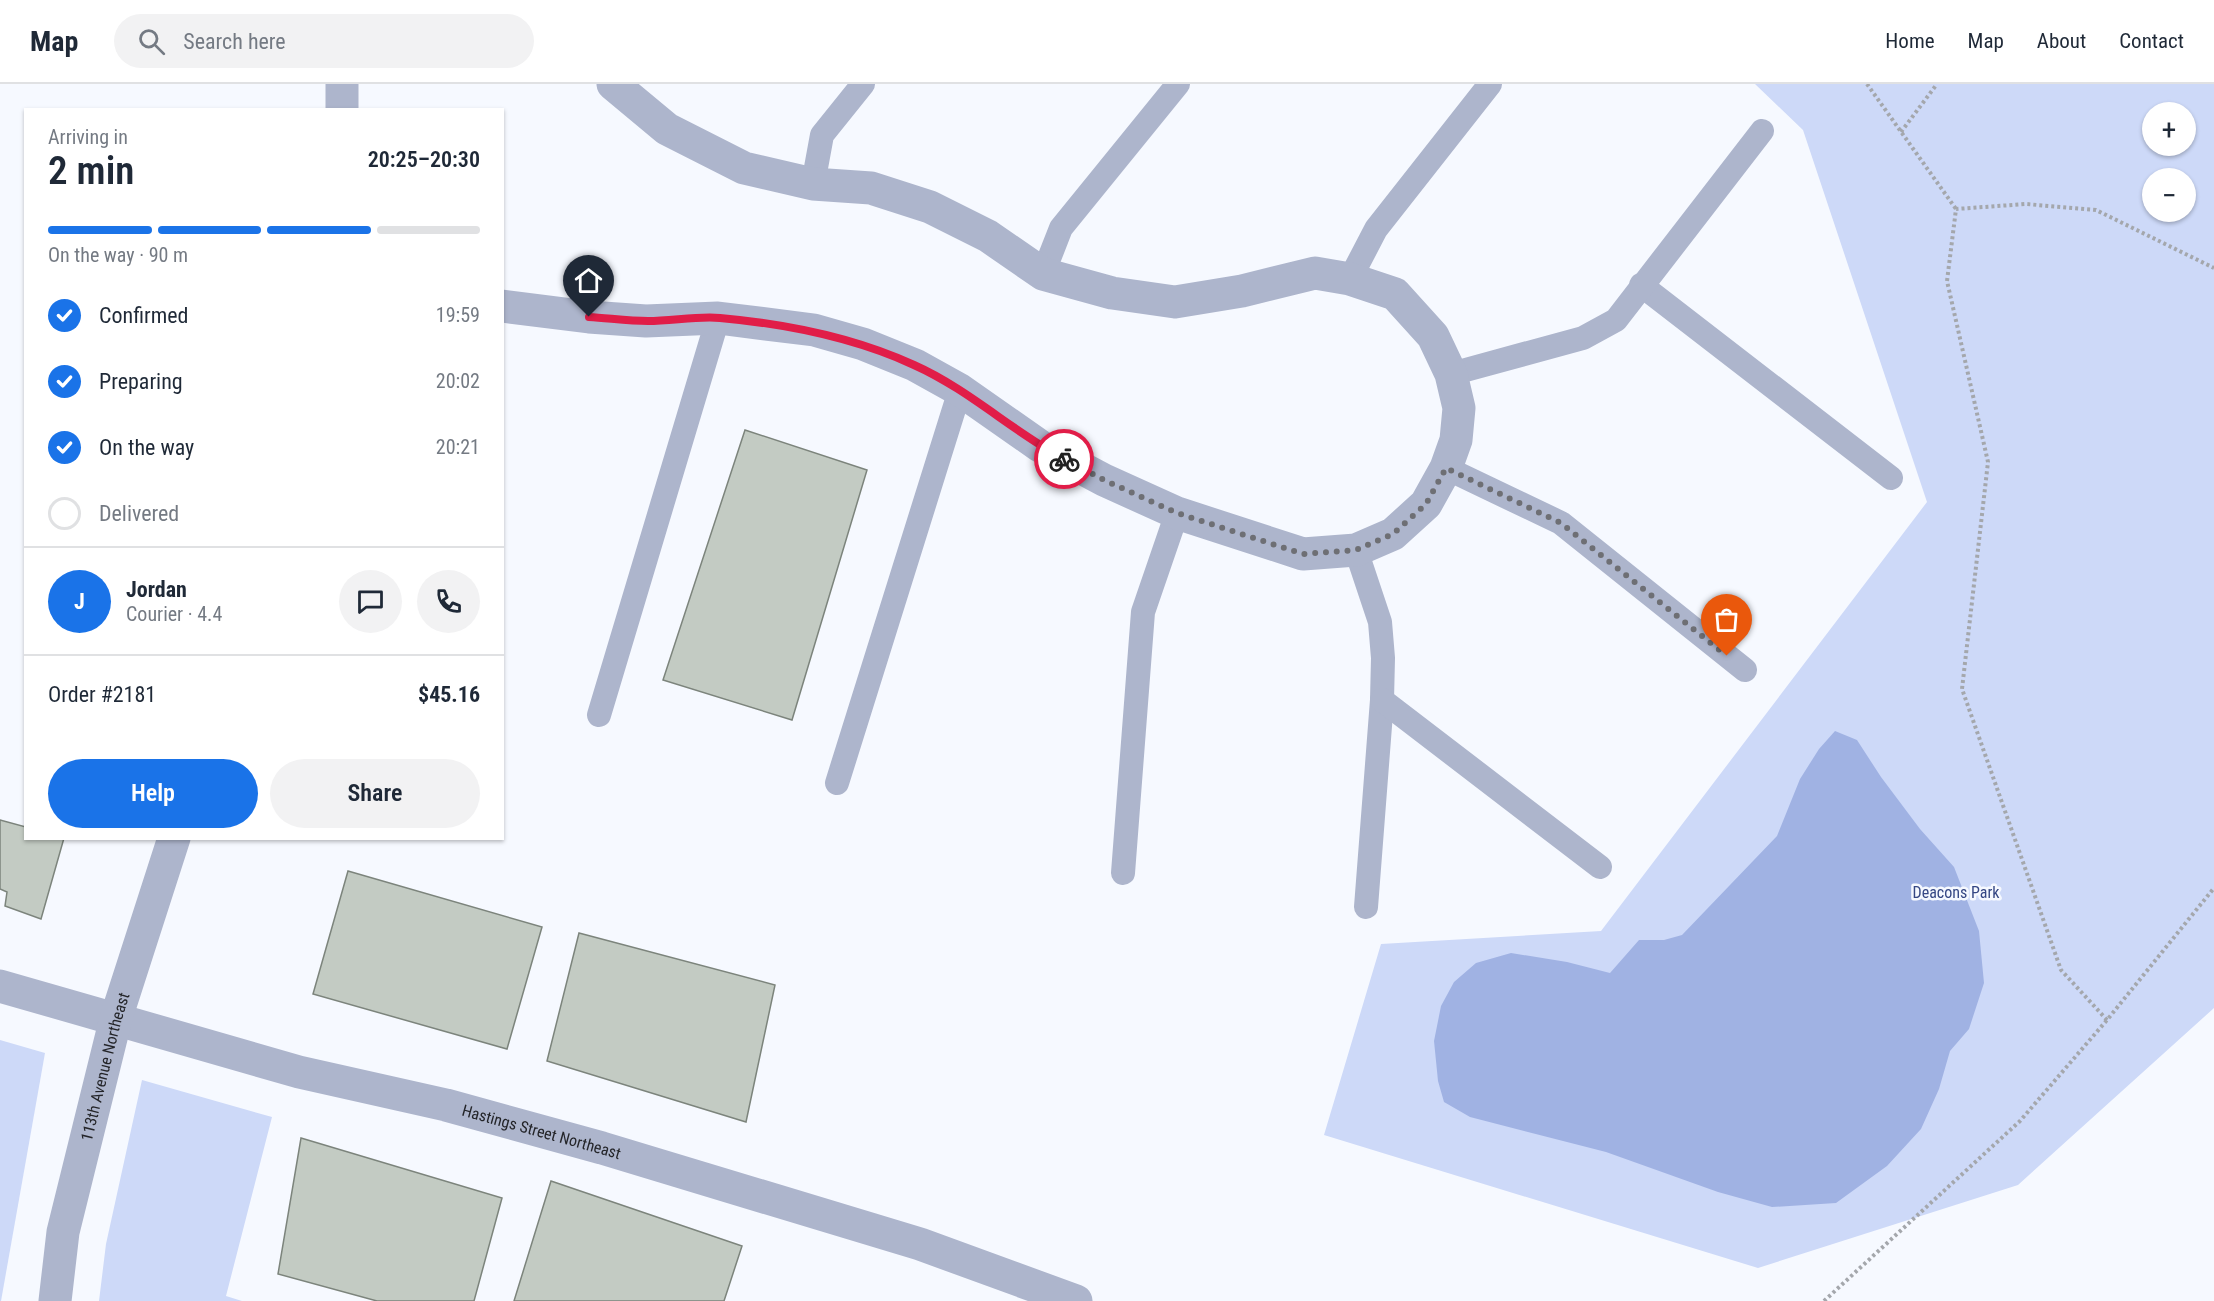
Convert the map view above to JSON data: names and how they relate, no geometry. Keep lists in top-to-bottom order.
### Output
{
  "streets": {
    "street": ["113th Avenue Northeast", "Hastings Street Northeast"]
  },
  "crossings": [
    ["113th Avenue Northeast", "Hastings Street Northeast"]
  ],
  "parks": ["Deacons Park"],
  "page": {
    "header": "Map",
    "search": "Search here",
    "nav": [
      "Home",
      "Map",
      "About",
      "Contact"
    ],
    "map_buttons": ["+", "−"],
    "heading": ["2 min", "Arriving in", "20:25–20:30"],
    "panel": [
      "Jordan",
      "Courier · 4.4",
      "Order #2181",
      "$45.16"
    ],
    "bar": "On the way · 90 m",
    "list": [
      ["Confirmed", "19:59"],
      ["Preparing", "20:02"],
      ["On the way", "20:21"],
      "Delivered"
    ],
    "round": "J",
    "buttons": ["Help", "Share"]
  }
}
